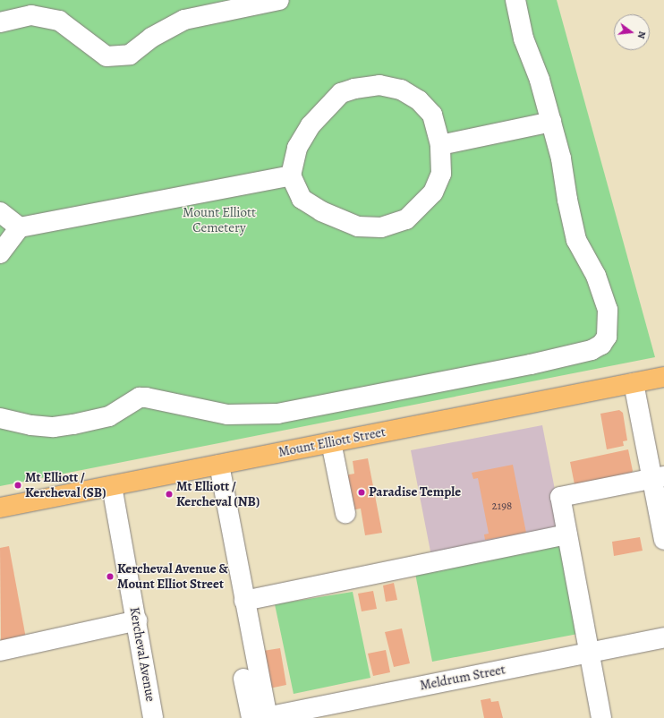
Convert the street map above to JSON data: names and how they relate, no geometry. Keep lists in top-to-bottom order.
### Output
{
  "streets": {
    "main road": ["Mount Elliott Street"],
    "street": ["Kercheval Avenue", "Meldrum Street"]
  },
  "crossings": [
    ["Mount Elliott Street", "Kercheval Avenue"]
  ],
  "parks": ["Mount Elliott Cemetery"],
  "places": [
    "Mt Elliott / Kercheval (SB)",
    "Paradise Temple",
    "Mt Elliott / Kercheval (NB)",
    "Kercheval Avenue & Mount Elliot Street"
  ],
  "house_numbers": ["2198"],
  "north": "right"
}
